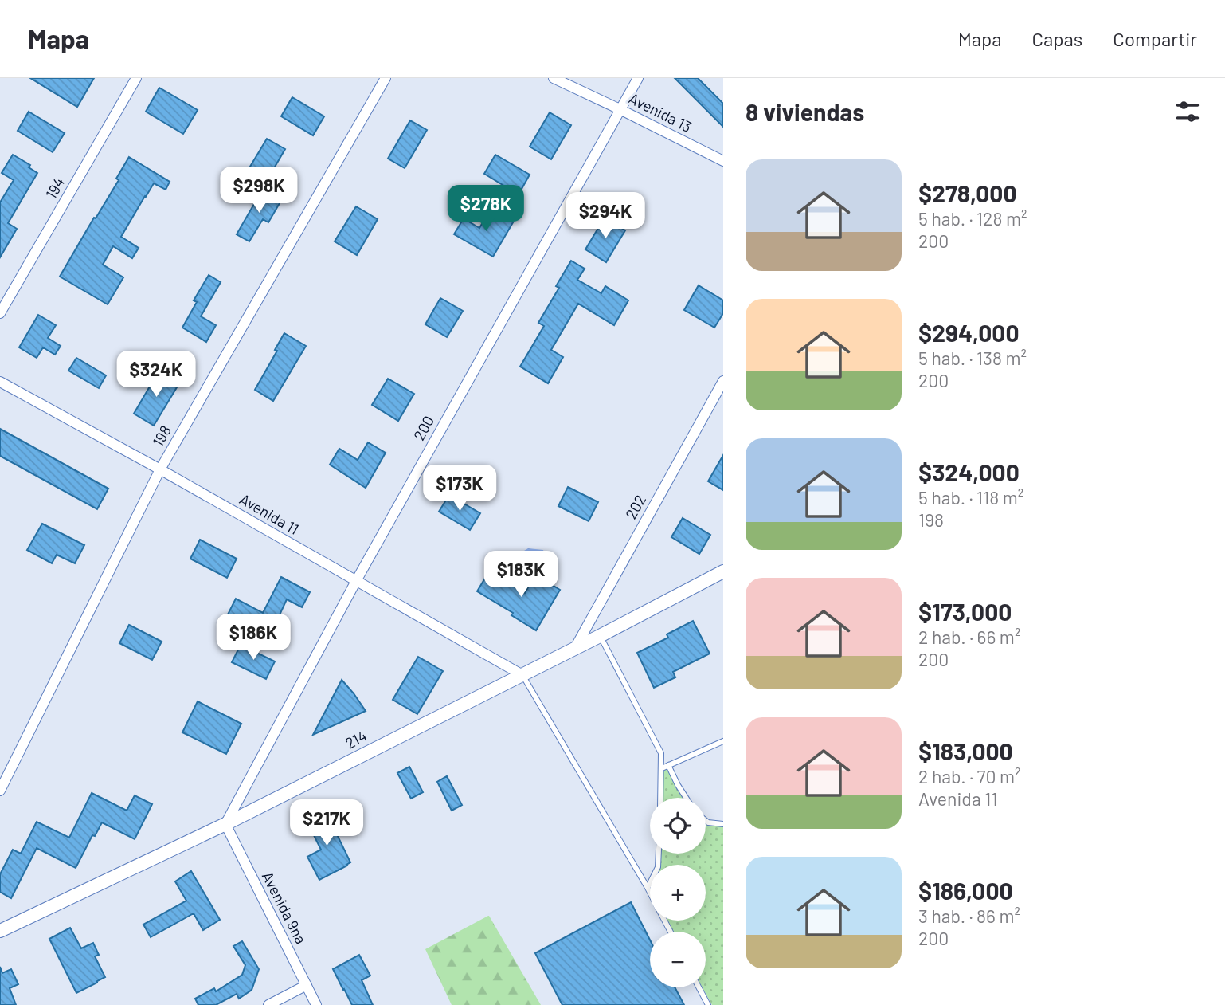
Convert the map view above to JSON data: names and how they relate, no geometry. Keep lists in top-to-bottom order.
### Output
{
  "streets": {
    "street": [
      "Avenida 13",
      "194",
      "200",
      "198",
      "202",
      "Avenida 11",
      "214",
      "Avenida 9na"
    ]
  },
  "crossings": [
    ["Avenida 13", "200"],
    ["200", "Avenida 11"],
    ["200", "214"],
    ["200", "Avenida 9na"],
    ["198", "Avenida 11"],
    ["202", "214"],
    ["Avenida 11", "214"],
    ["214", "Avenida 9na"]
  ],
  "page": {
    "header": "Mapa",
    "nav": ["Mapa", "Capas", "Compartir"],
    "heading": "8 viviendas",
    "list": [
      {
        "name": "$278,000",
        "note": "5 hab. · 128 m² · 200"
      },
      {
        "name": "$294,000",
        "note": "5 hab. · 138 m² · 200"
      },
      {
        "name": "$324,000",
        "note": "5 hab. · 118 m² · 198"
      },
      {
        "name": "$173,000",
        "note": "2 hab. · 66 m² · 200"
      },
      {
        "name": "$183,000",
        "note": "2 hab. · 70 m² · Avenida 11"
      },
      {
        "name": "$186,000",
        "note": "3 hab. · 86 m² · 200"
      }
    ],
    "price": [
      "$298K",
      "$278K",
      "$294K",
      "$324K",
      "$173K",
      "$183K",
      "$186K",
      "$217K"
    ],
    "map_buttons": ["+", "−"]
  }
}
